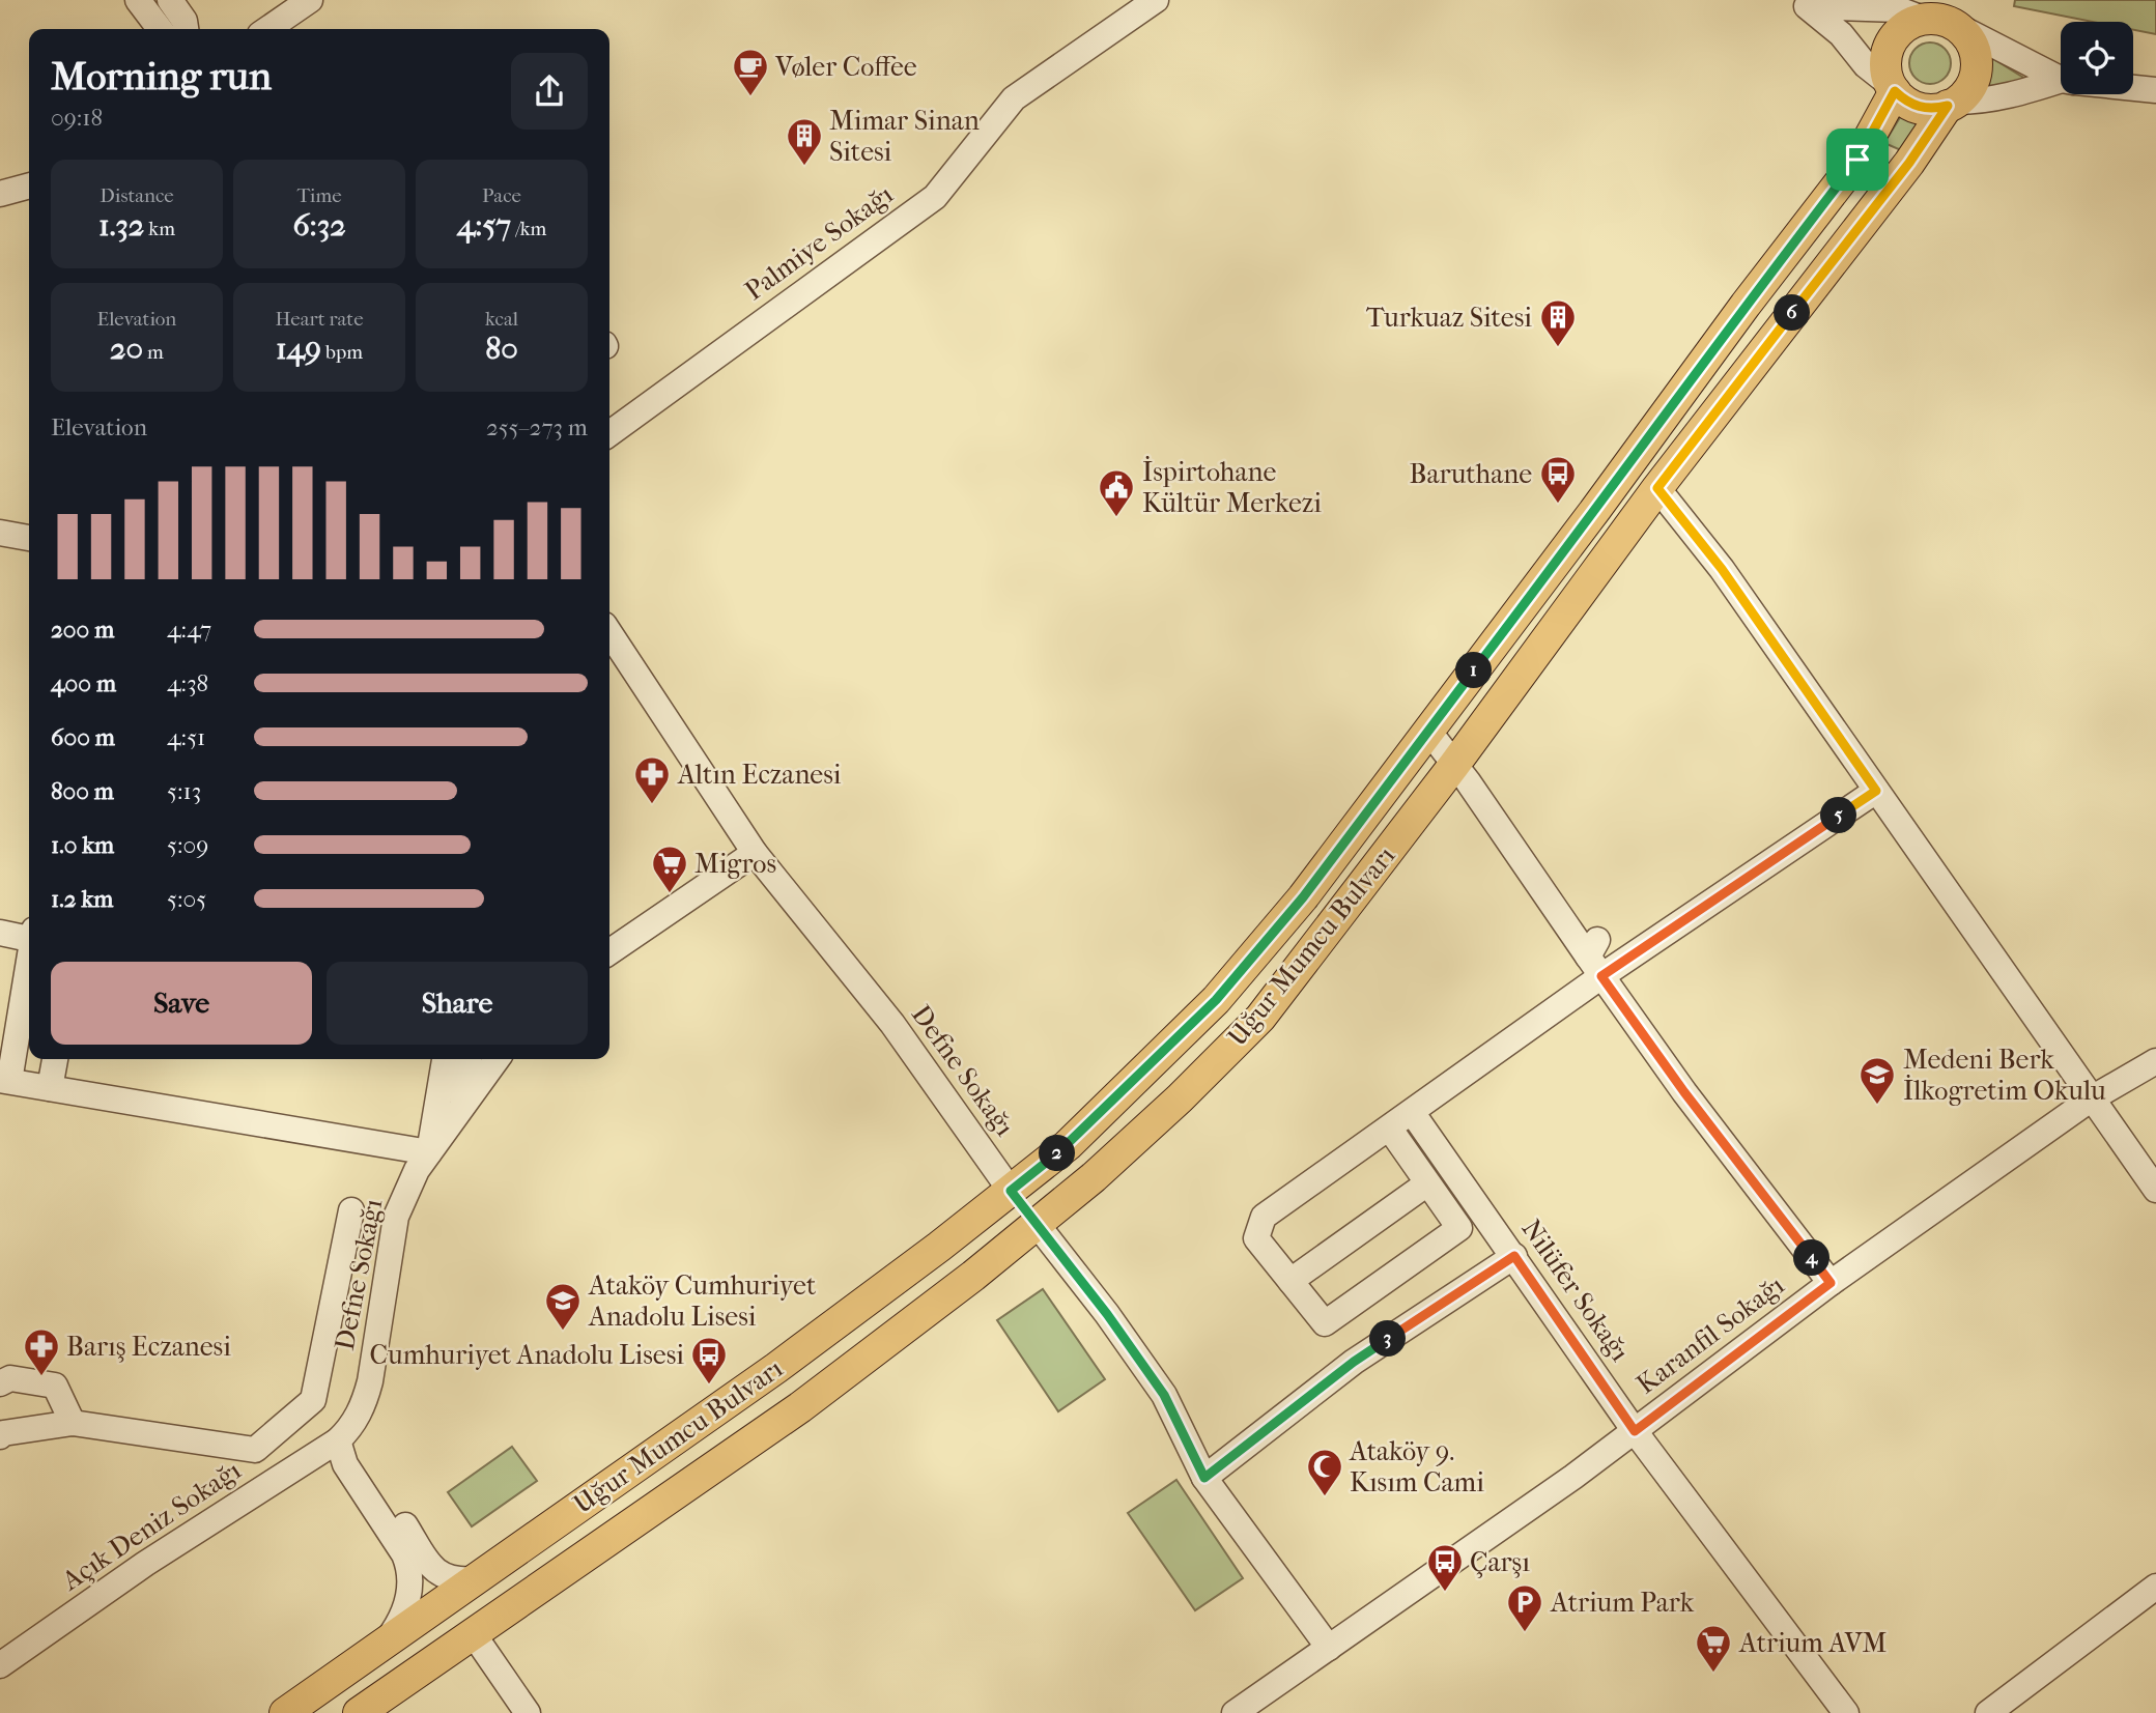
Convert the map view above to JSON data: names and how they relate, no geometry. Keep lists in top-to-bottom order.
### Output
{
  "streets": {
    "main road": ["Uğur Mumcu Bulvarı"],
    "street": [
      "Palmiye Sokağı",
      "Defne Sokağı",
      "Nilüfer Sokağı",
      "Karanfil Sokağı",
      "Açık Deniz Sokağı"
    ]
  },
  "crossings": [
    ["Uğur Mumcu Bulvarı", "Defne Sokağı"],
    ["Defne Sokağı", "Açık Deniz Sokağı"],
    ["Nilüfer Sokağı", "Karanfil Sokağı"]
  ],
  "places": {
    "cafe": ["Vøler Coffee"],
    "building": ["Mimar Sinan Sitesi", "Turkuaz Sitesi"],
    "bus stop": ["Baruthane", "Cumhuriyet Anadolu Lisesi", "Çarşı"],
    "public building": ["İspirtohane Kültür Merkezi"],
    "pharmacy": ["Altın Eczanesi", "Barış Eczanesi"],
    "supermarket": ["Migros", "Atrium AVM"],
    "school or university": ["Medeni Berk İlkogretim Okulu", "Ataköy Cumhuriyet Anadolu Lisesi"],
    "mosque": ["Ataköy 9. Kısım Cami"],
    "parking": ["Atrium Park"]
  },
  "page": {
    "heading": ["Morning run", "09:18"],
    "stats": [
      ["Distance", "1.32 km"],
      ["Time", "6:32"],
      ["Pace", "4:57 /km"],
      ["Elevation", "20 m"],
      ["Heart rate", "149 bpm"],
      ["kcal", "80"]
    ],
    "pins": [
      "6",
      "1",
      "5",
      "2",
      "4",
      "3"
    ],
    "chart": ["Elevation", "255–273 m"],
    "list": [
      {
        "name": "200 m",
        "note": "4:47"
      },
      {
        "name": "400 m",
        "note": "4:38"
      },
      {
        "name": "600 m",
        "note": "4:51"
      },
      {
        "name": "800 m",
        "note": "5:13"
      },
      {
        "name": "1.0 km",
        "note": "5:09"
      },
      {
        "name": "1.2 km",
        "note": "5:05"
      }
    ],
    "buttons": ["Save", "Share"]
  }
}
